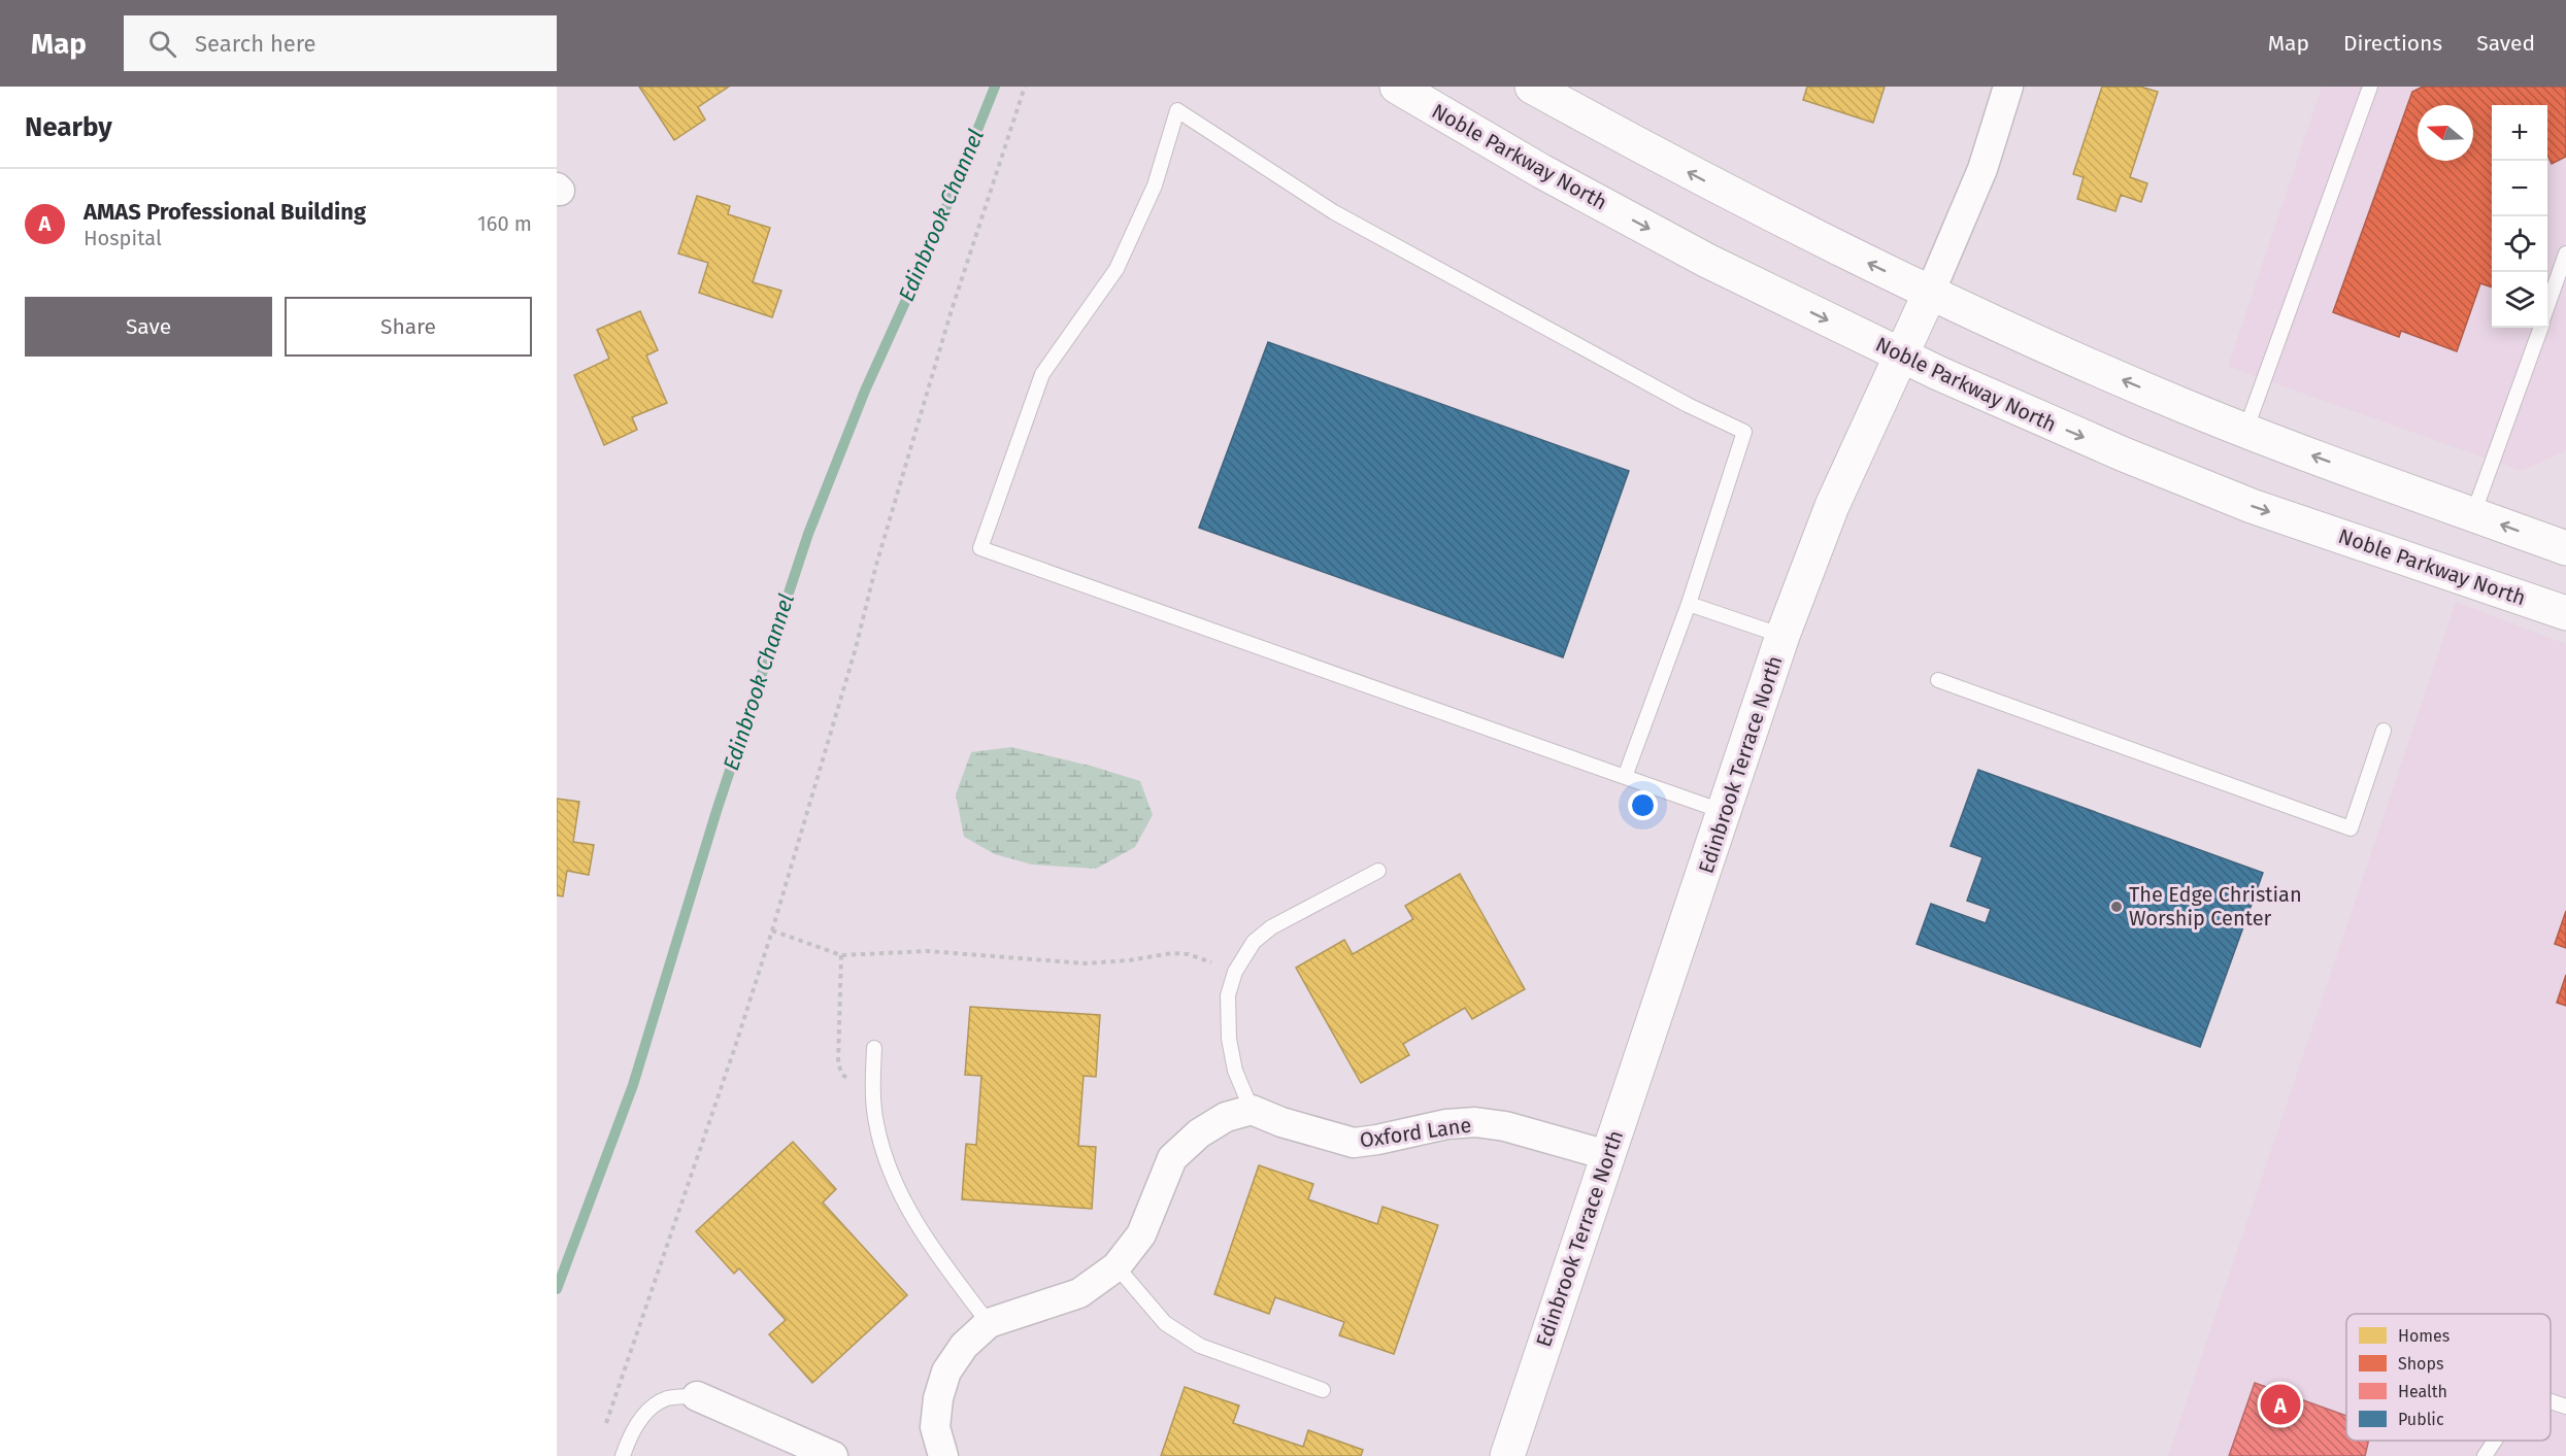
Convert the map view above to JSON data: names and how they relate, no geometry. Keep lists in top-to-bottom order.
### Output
{
  "streets": {
    "main road": ["Noble Parkway North", "Edinbrook Terrace North"],
    "street": ["Oxford Lane"]
  },
  "crossings": [
    ["Noble Parkway North", "Edinbrook Terrace North"],
    ["Edinbrook Terrace North", "Oxford Lane"]
  ],
  "water": ["Edinbrook Channel"],
  "places": ["The Edge Christian Worship Center"],
  "legend": [
    "Homes",
    "Shops",
    "Health",
    "Public"
  ],
  "north": "left",
  "page": {
    "header": "Map",
    "search": "Search here",
    "nav": ["Map", "Directions", "Saved"],
    "heading": "Nearby",
    "map_buttons": ["+", "−"],
    "list": [
      {
        "mark": "A",
        "name": "AMAS Professional Building",
        "note": "Hospital",
        "value": "160 m"
      }
    ],
    "buttons": ["Save", "Share"],
    "pins": "A"
  }
}
